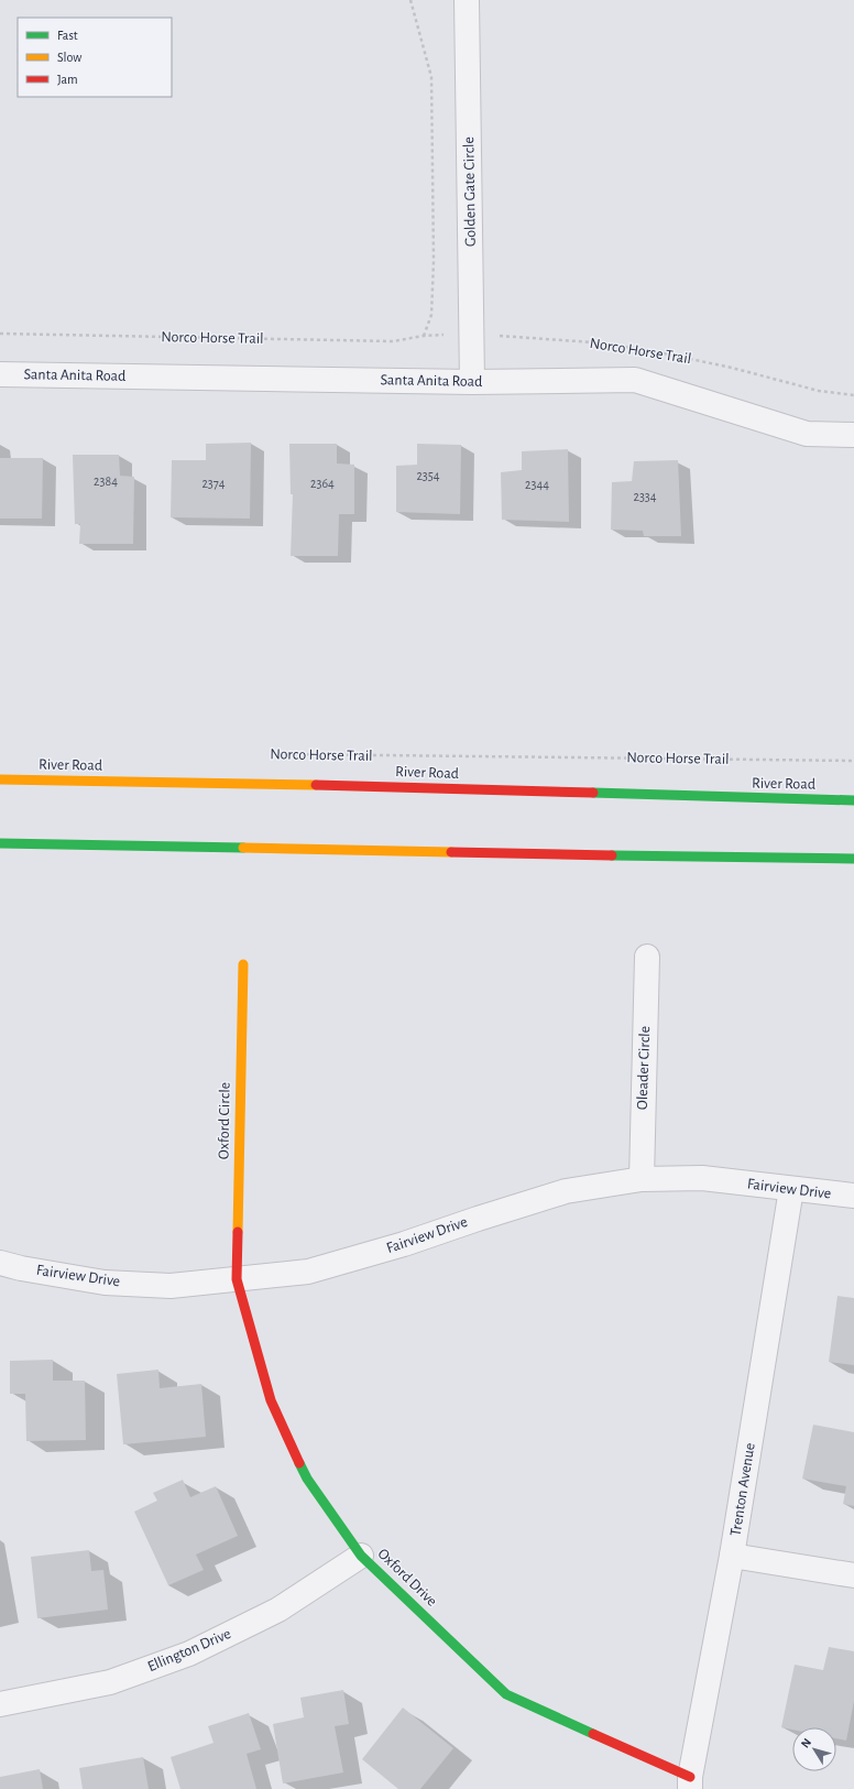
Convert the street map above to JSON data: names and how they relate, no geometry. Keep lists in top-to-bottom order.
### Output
{
  "streets": {
    "main road": ["River Road", "Oxford Circle", "Oxford Drive"],
    "street": [
      "Golden Gate Circle",
      "Santa Anita Road",
      "Oleader Circle",
      "Fairview Drive",
      "Trenton Avenue",
      "Ellington Drive"
    ],
    "path": ["Norco Horse Trail"]
  },
  "crossings": [
    ["Golden Gate Circle", "Norco Horse Trail"],
    ["Golden Gate Circle", "Santa Anita Road"],
    ["Oleader Circle", "Fairview Drive"],
    ["Oxford Circle", "Fairview Drive"],
    ["Oxford Circle", "Oxford Drive"],
    ["Fairview Drive", "Trenton Avenue"],
    ["Fairview Drive", "Oxford Drive"],
    ["Trenton Avenue", "Oxford Drive"],
    ["Oxford Drive", "Ellington Drive"]
  ],
  "house_numbers": [
    "2354",
    "2384",
    "2374",
    "2364",
    "2344",
    "2334"
  ],
  "legend": ["Fast", "Slow", "Jam"],
  "north": "top left"
}
